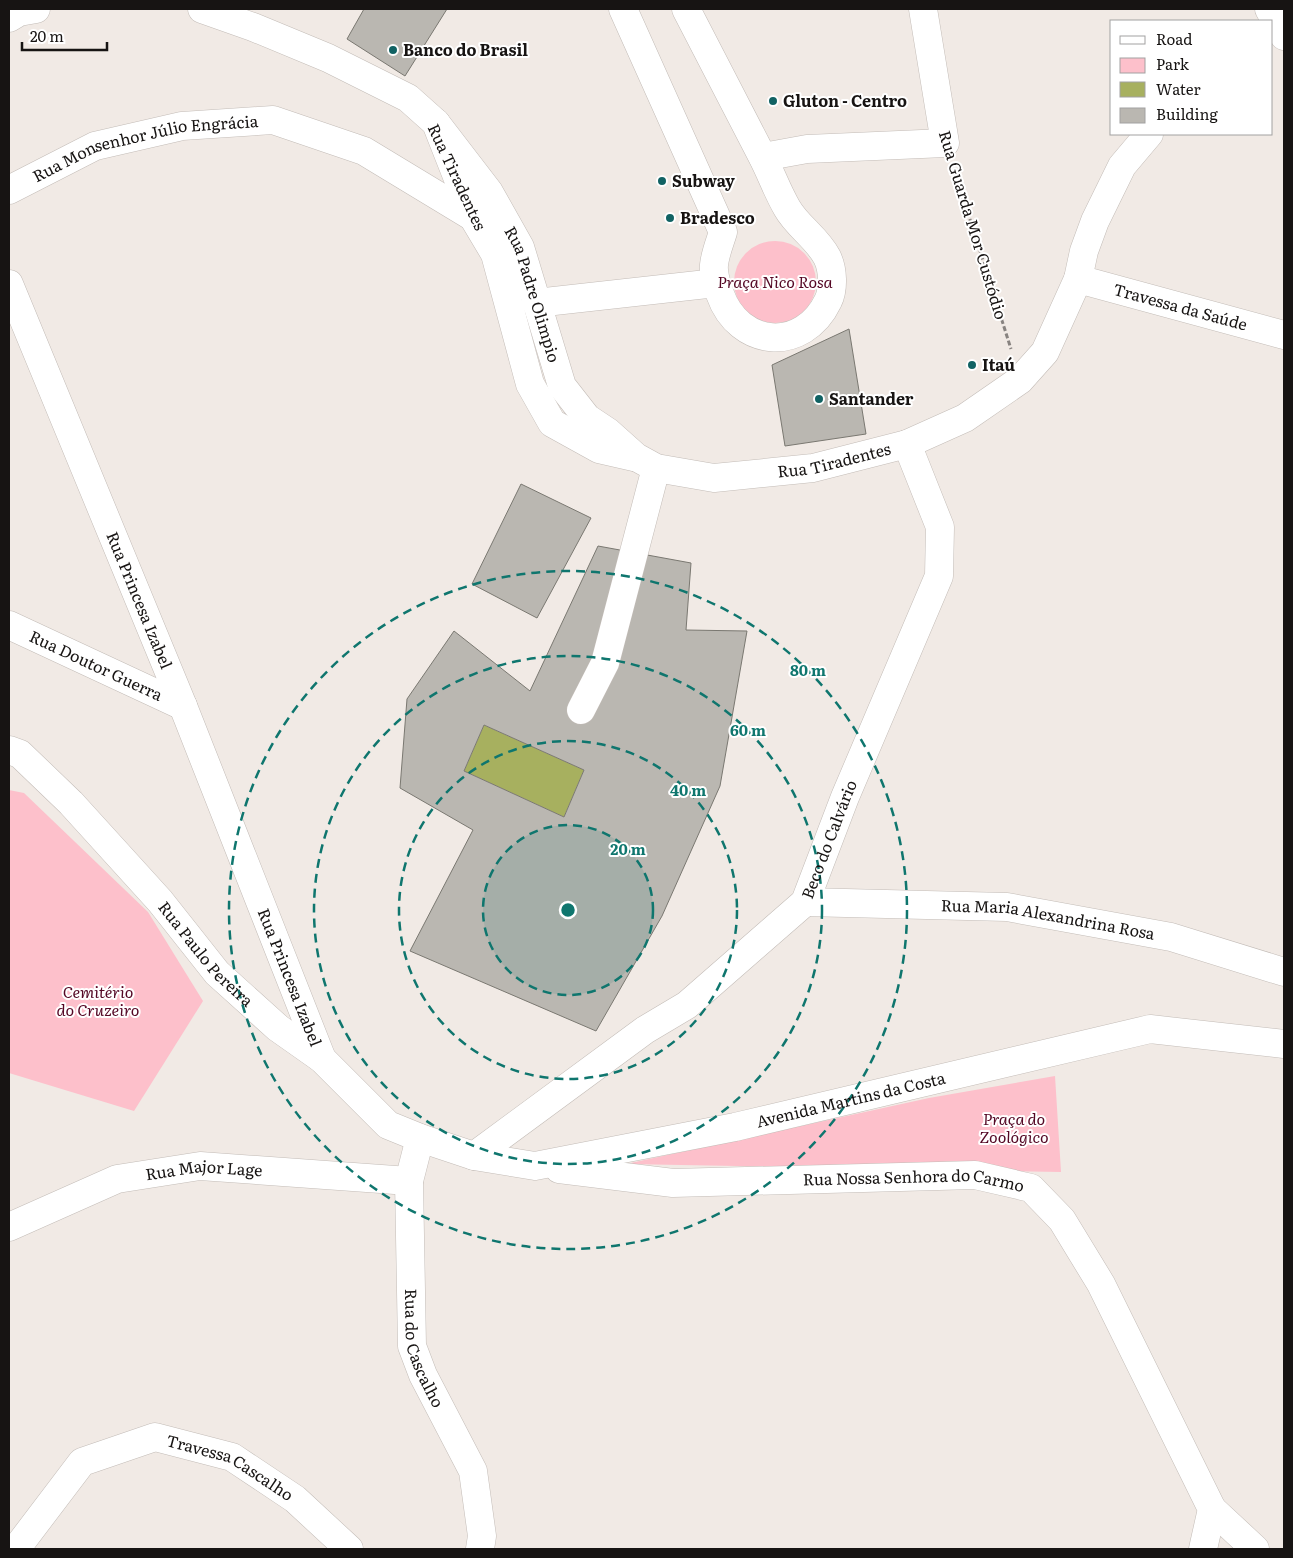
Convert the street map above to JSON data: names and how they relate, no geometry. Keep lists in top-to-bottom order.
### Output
{
  "streets": {
    "street": [
      "Rua Monsenhor Júlio Engrácia",
      "Rua Tiradentes",
      "Rua Guarda Mor Custódio",
      "Rua Padre Olimpio",
      "Travessa da Saúde",
      "Rua Princesa Izabel",
      "Rua Doutor Guerra",
      "Beco do Calvário",
      "Rua Maria Alexandrina Rosa",
      "Rua Paulo Pereira",
      "Avenida Martins da Costa",
      "Rua Major Lage",
      "Rua Nossa Senhora do Carmo",
      "Rua do Cascalho",
      "Travessa Cascalho"
    ]
  },
  "crossings": [
    ["Rua Monsenhor Júlio Engrácia", "Rua Tiradentes"],
    ["Rua Tiradentes", "Rua Guarda Mor Custódio"],
    ["Rua Tiradentes", "Rua Padre Olimpio"],
    ["Rua Tiradentes", "Travessa da Saúde"],
    ["Rua Tiradentes", "Beco do Calvário"],
    ["Rua Princesa Izabel", "Rua Doutor Guerra"],
    ["Rua Princesa Izabel", "Rua Paulo Pereira"],
    ["Beco do Calvário", "Rua Maria Alexandrina Rosa"],
    ["Beco do Calvário", "Avenida Martins da Costa"],
    ["Rua Paulo Pereira", "Avenida Martins da Costa"],
    ["Rua Paulo Pereira", "Rua do Cascalho"],
    ["Avenida Martins da Costa", "Rua Nossa Senhora do Carmo"],
    ["Avenida Martins da Costa", "Rua do Cascalho"],
    ["Rua Major Lage", "Rua do Cascalho"]
  ],
  "parks": ["Praça Nico Rosa", "Cemitério do Cruzeiro", "Praça do Zoológico"],
  "places": [
    "Banco do Brasil",
    "Gluton - Centro",
    "Subway",
    "Bradesco",
    "Itaú",
    "Santander"
  ],
  "legend": [
    "Road",
    "Park",
    "Water",
    "Building"
  ],
  "scale_bar": "20 m",
  "rings": [
    "80 m",
    "60 m",
    "40 m",
    "20 m"
  ]
}
